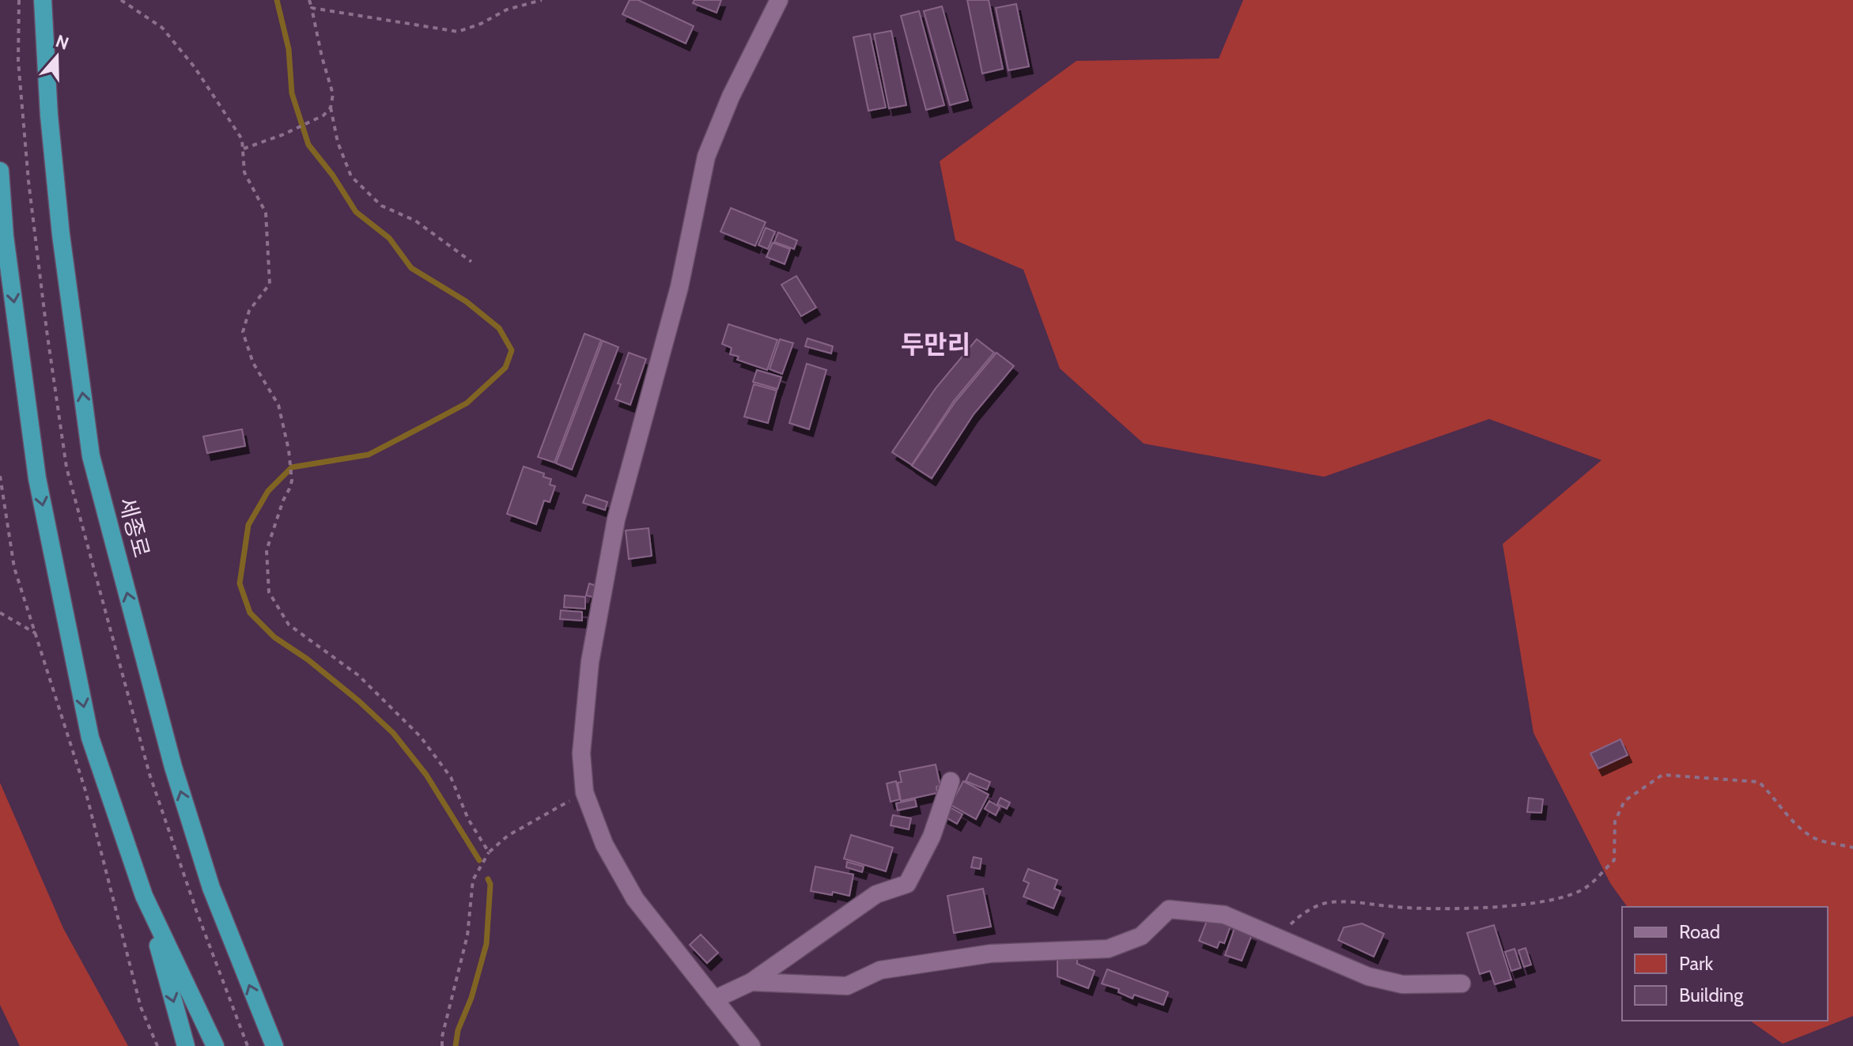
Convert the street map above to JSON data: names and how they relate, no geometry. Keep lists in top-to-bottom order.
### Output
{
  "streets": {
    "highway": ["세종로"]
  },
  "districts": ["두만리"],
  "legend": ["Road", "Park", "Building"],
  "north": "top"
}
